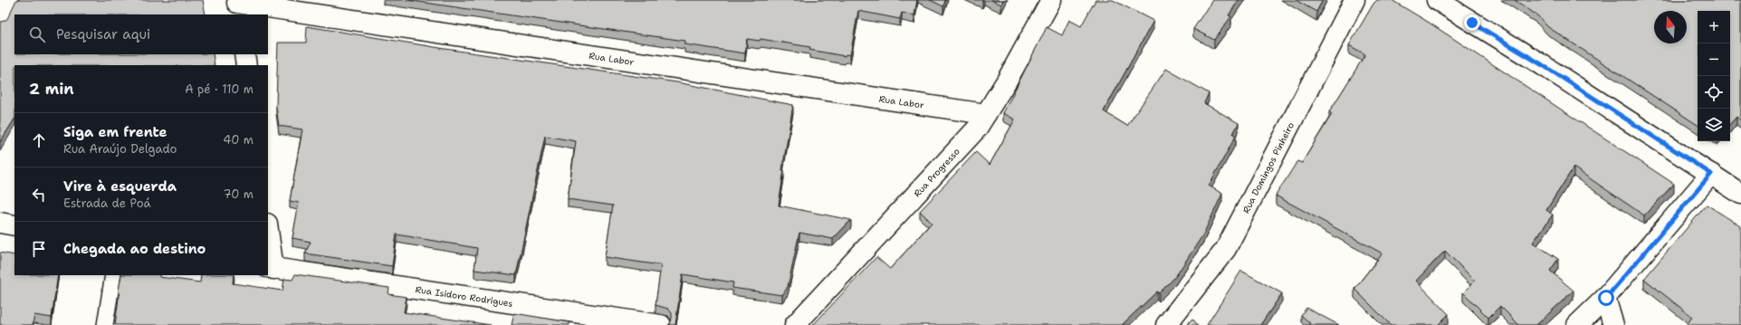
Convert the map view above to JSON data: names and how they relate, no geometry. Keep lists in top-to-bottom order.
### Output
{
  "streets": {
    "street": [
      "Rua Labor",
      "Rua Domingos Pinheiro",
      "Rua Progresso",
      "Rua Isidoro Rodrigues"
    ]
  },
  "crossings": [
    ["Rua Labor", "Rua Progresso"]
  ],
  "north": "top",
  "page": {
    "map_buttons": ["+", "−"],
    "search": "Pesquisar aqui",
    "heading": ["2 min", "A pé · 110 m"],
    "list": [
      ["Siga em frente", "Rua Araújo Delgado", "40 m"],
      ["Vire à esquerda", "Estrada de Poá", "70 m"],
      "Chegada ao destino"
    ]
  }
}
